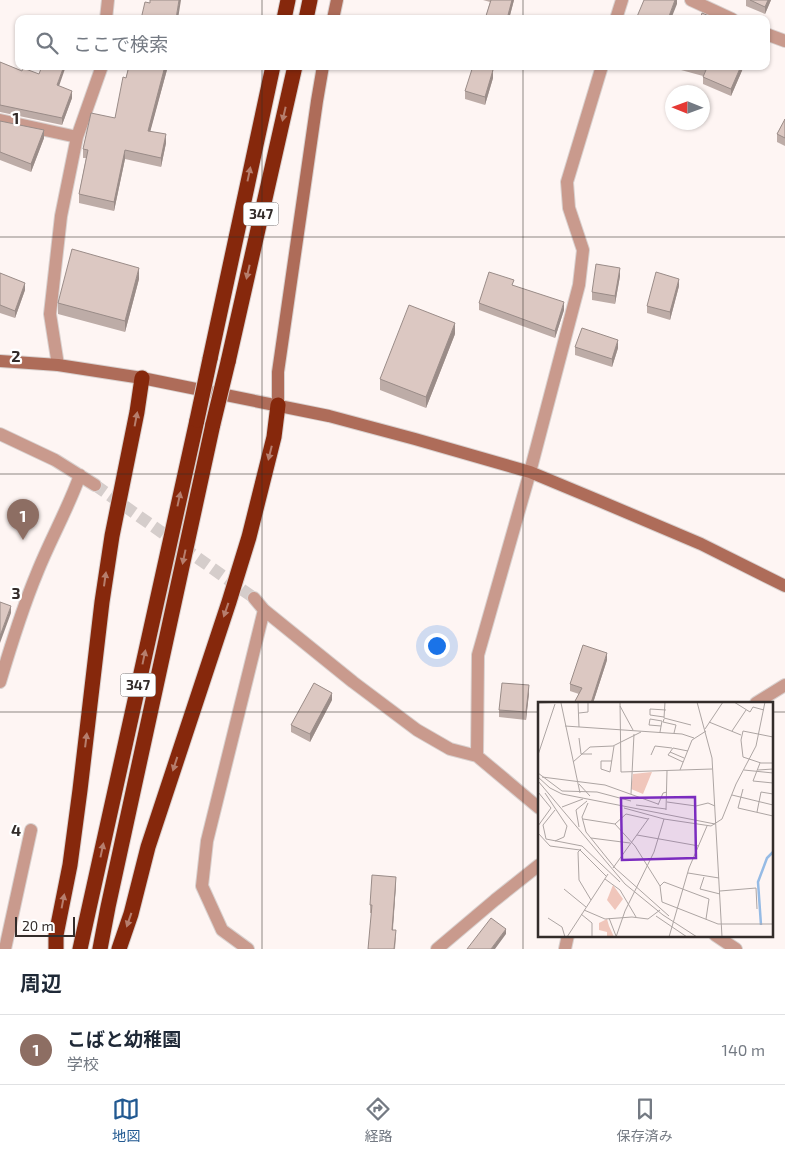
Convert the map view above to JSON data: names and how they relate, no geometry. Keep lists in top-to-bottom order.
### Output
{
  "streets": {
    "highway": ["347"]
  },
  "scale_bar": "20 m",
  "north": "left",
  "page": {
    "search": "ここで検索",
    "pins": "1",
    "scale": "20 m",
    "heading": "周辺",
    "list": [
      {
        "mark": "1",
        "name": "こばと幼稚園",
        "note": "学校",
        "value": "140 m"
      }
    ],
    "nav": ["地図", "経路", "保存済み"]
  },
  "grid": {
    "rows": [
      "1",
      "2",
      "3",
      "4"
    ]
  }
}
